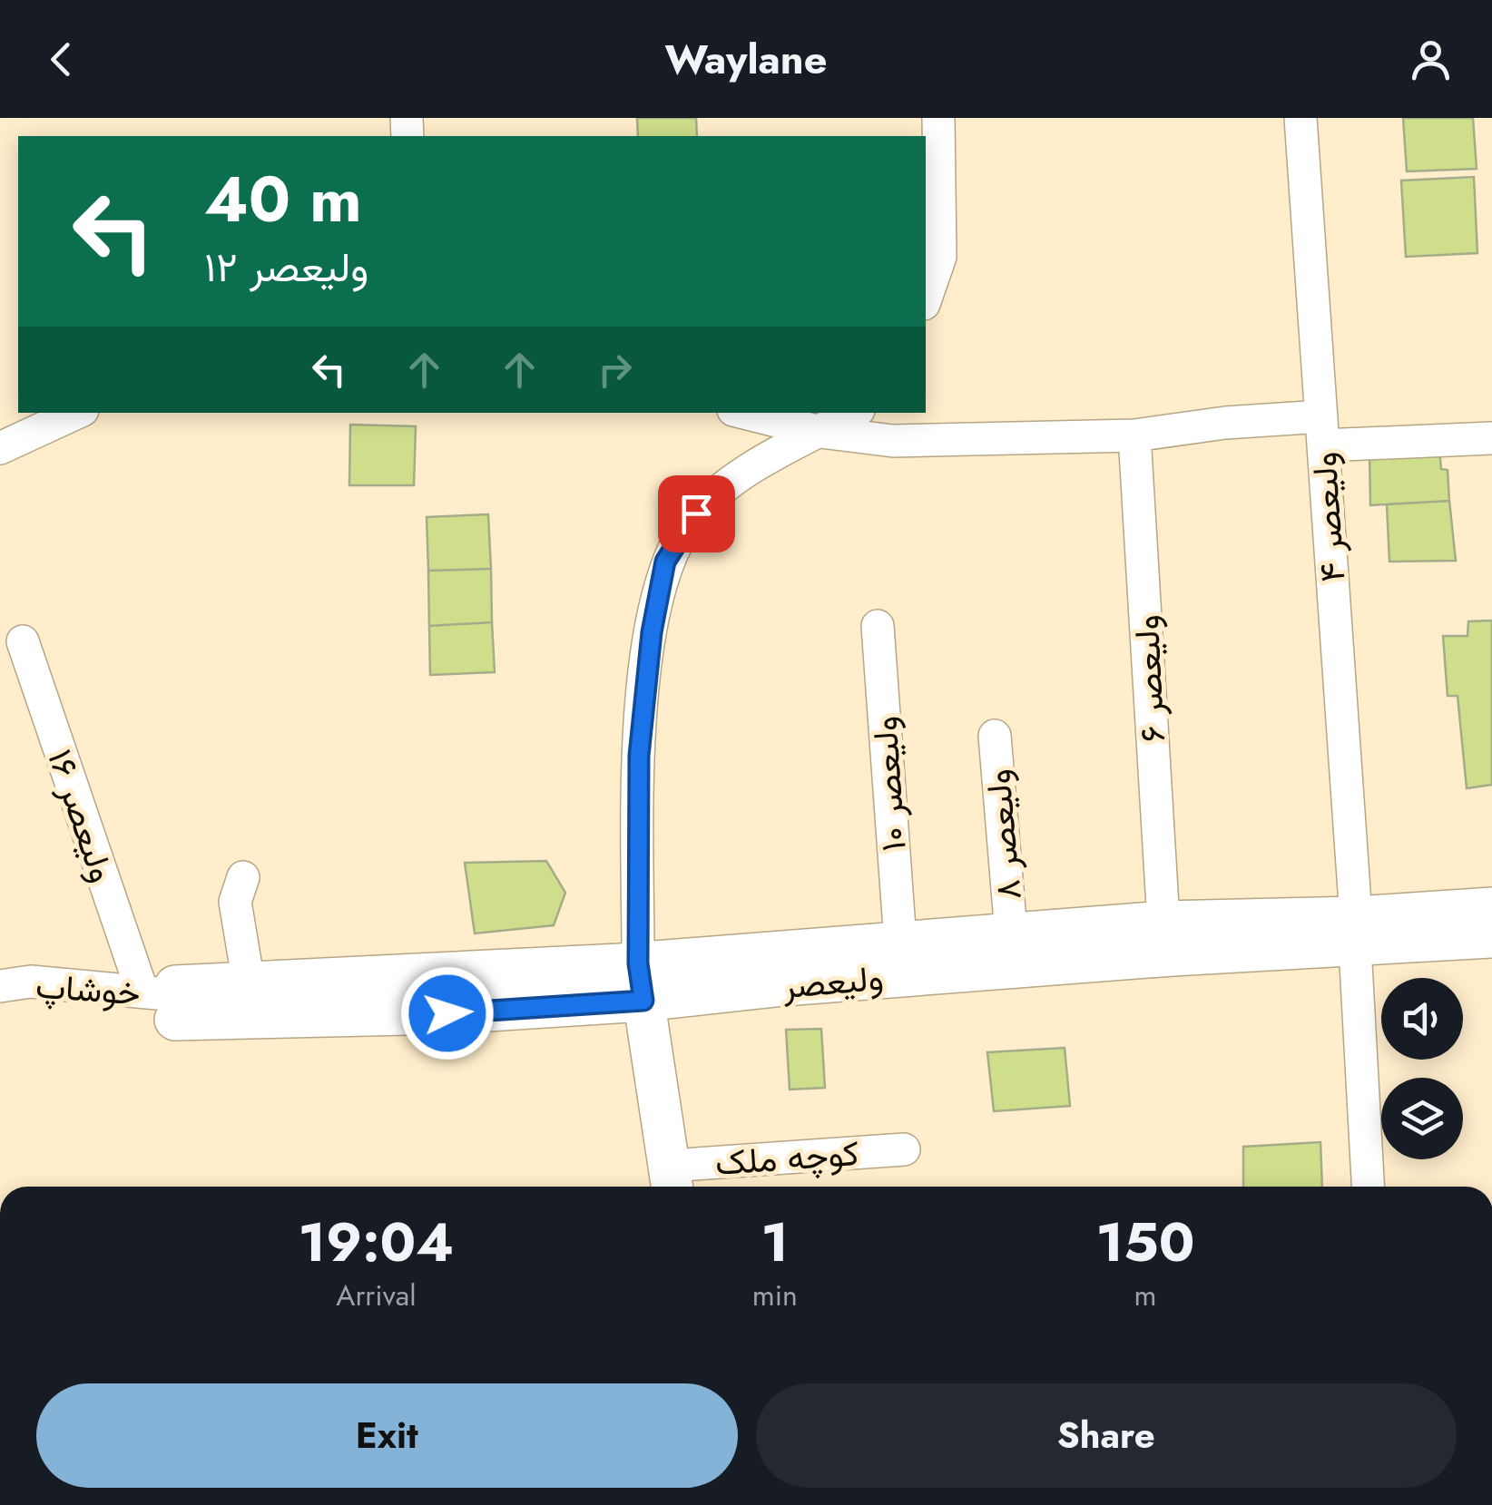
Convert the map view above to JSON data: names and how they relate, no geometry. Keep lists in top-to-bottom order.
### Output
{
  "streets": {
    "main road": ["ولیعصر"],
    "street": [
      "ولیعصر ۴",
      "ولیعصر ۶",
      "ولیعصر ۱۰",
      "ولیعصر ۱۶",
      "ولیعصر ۸",
      "خوشاپ",
      "کوچه ملک"
    ]
  },
  "crossings": [
    ["ولیعصر ۴", "ولیعصر"],
    ["ولیعصر ۶", "ولیعصر"],
    ["ولیعصر ۱۰", "ولیعصر"],
    ["ولیعصر ۱۶", "ولیعصر"],
    ["ولیعصر ۱۶", "خوشاپ"],
    ["ولیعصر ۸", "ولیعصر"],
    ["ولیعصر", "خوشاپ"]
  ],
  "page": {
    "header": "Waylane",
    "turn": ["40 m", "ولیعصر ۱۲"],
    "eta": [
      "19:04",
      "Arrival",
      "1",
      "min",
      "150",
      "m"
    ],
    "buttons": ["Exit", "Share"]
  }
}
